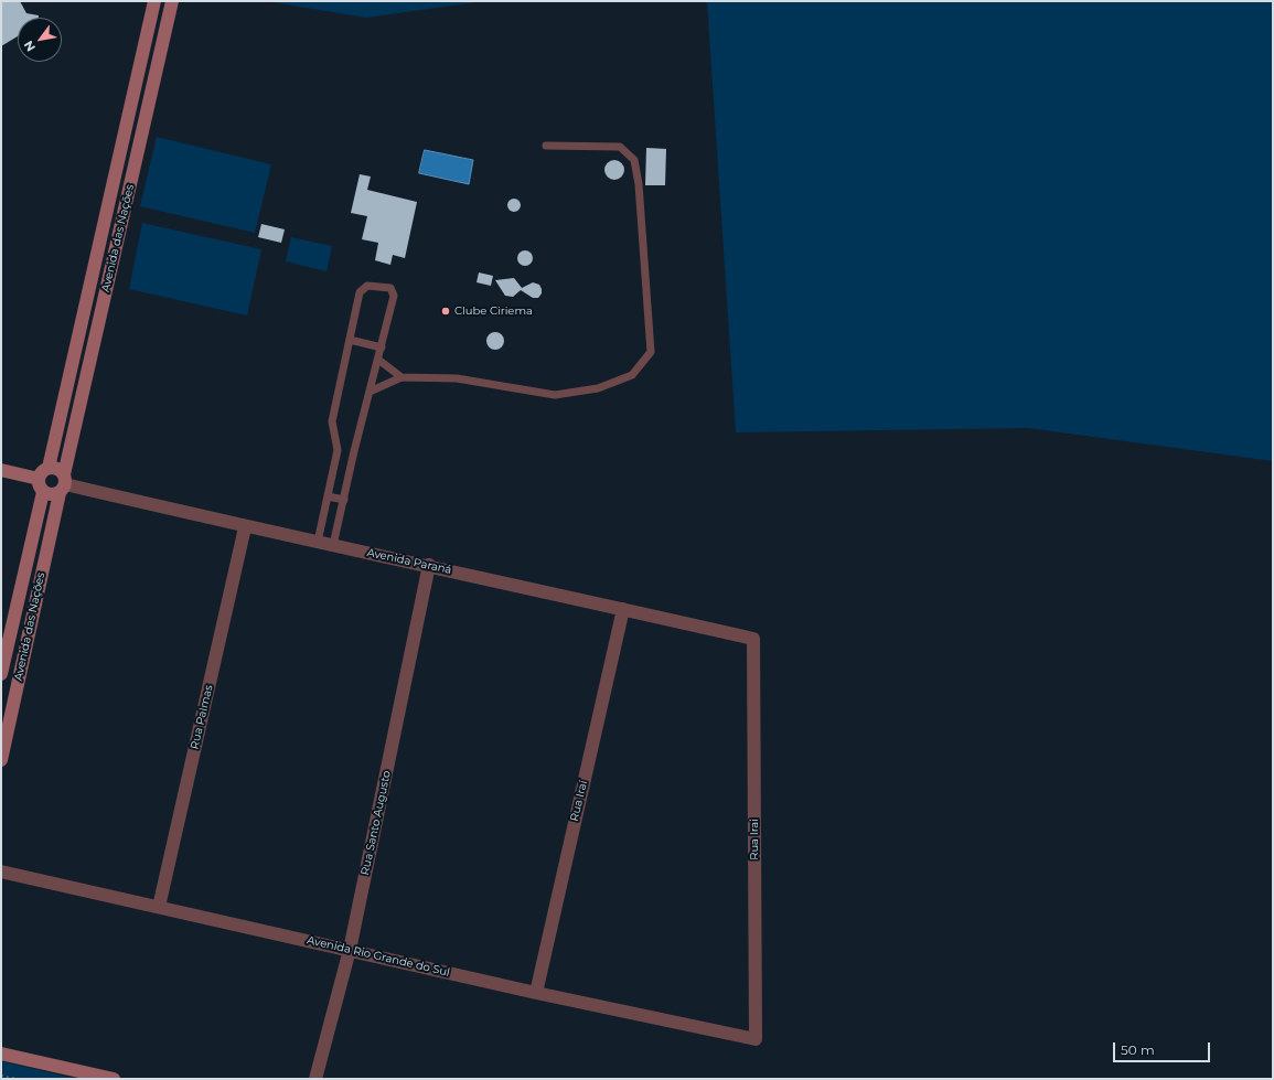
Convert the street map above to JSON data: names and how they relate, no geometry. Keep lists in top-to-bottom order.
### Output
{
  "streets": {
    "main road": ["Avenida das Nações"],
    "street": [
      "Avenida Paraná",
      "Rua Palmas",
      "Rua Iraí",
      "Rua Santo Augusto",
      "Rua Irai",
      "Avenida Rio Grande do Sul"
    ]
  },
  "crossings": [
    ["Avenida das Nações", "Avenida Paraná"],
    ["Avenida Paraná", "Rua Palmas"],
    ["Avenida Paraná", "Rua Iraí"],
    ["Avenida Paraná", "Rua Santo Augusto"],
    ["Avenida Paraná", "Rua Irai"],
    ["Rua Palmas", "Avenida Rio Grande do Sul"],
    ["Rua Iraí", "Avenida Rio Grande do Sul"],
    ["Rua Santo Augusto", "Avenida Rio Grande do Sul"],
    ["Rua Irai", "Avenida Rio Grande do Sul"]
  ],
  "places": ["Clube Ciriema"],
  "scale_bar": "50 m",
  "north": "bottom left"
}
